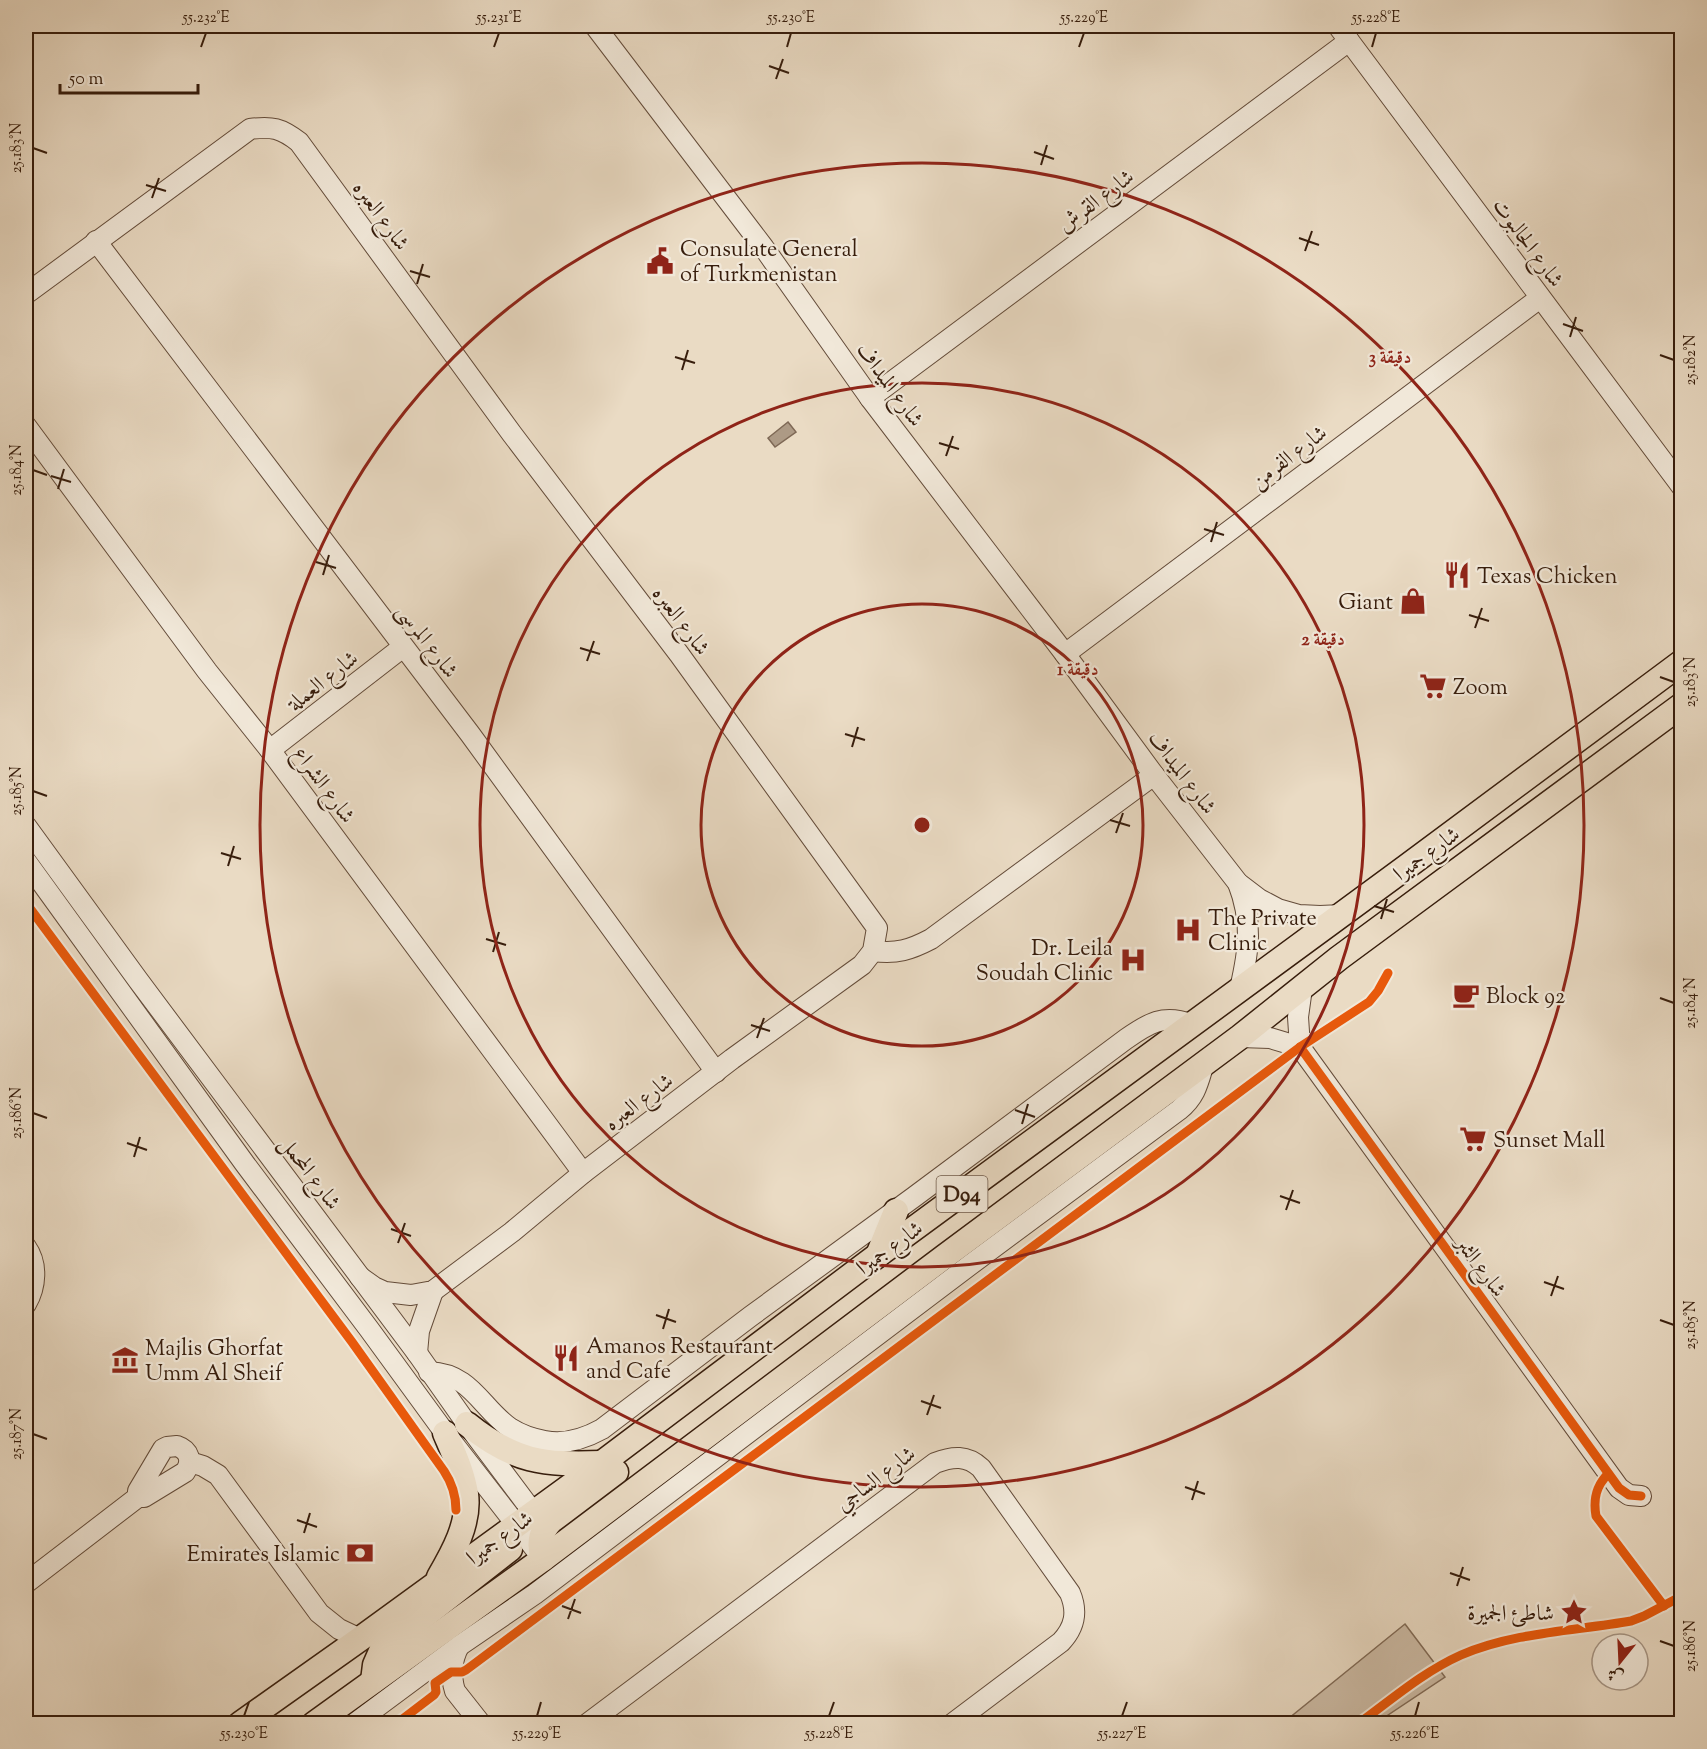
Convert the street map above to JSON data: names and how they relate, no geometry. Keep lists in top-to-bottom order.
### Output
{
  "streets": {
    "main road": ["شارع جميرا", "D94"],
    "street": [
      "شارع القرش",
      "شارع العبره",
      "شارع الجالبوت",
      "شارع الميداف",
      "شارع الفرمن",
      "شارع المرسى",
      "شارع العملة",
      "شارع الشراع",
      "شارع المحمل",
      "شارع الثبر",
      "شارع الساجي"
    ]
  },
  "crossings": [
    ["شارع القرش", "شارع الجالبوت"],
    ["شارع القرش", "شارع الميداف"],
    ["شارع العبره", "شارع المرسى"],
    ["شارع العبره", "شارع الشراع"],
    ["شارع الجالبوت", "شارع الفرمن"],
    ["شارع الميداف", "شارع الفرمن"],
    ["شارع الميداف", "شارع جميرا"],
    ["شارع المرسى", "شارع العملة"],
    ["شارع العملة", "شارع الشراع"],
    ["شارع جميرا", "شارع المحمل"]
  ],
  "places": {
    "public building": ["Consulate General of Turkmenistan"],
    "restaurant": ["Texas Chicken", "Amanos Restaurant and Cafe"],
    "shop": ["Giant"],
    "supermarket": ["Zoom", "Sunset Mall"],
    "hospital": ["The Private Clinic", "Dr. Leila Soudah Clinic"],
    "cafe": ["Block 92"],
    "museum": ["Majlis Ghorfat Umm Al Sheif"],
    "bank": ["Emirates Islamic"],
    "place": ["شاطئ الجميرة"]
  },
  "scale_bar": "50 m",
  "north": "bottom",
  "coordinates": [
    "55.232°E",
    "55.231°E",
    "55.230°E",
    "55.229°E",
    "55.228°E",
    "25.183°N",
    "25.182°N",
    "25.184°N",
    "25.185°N",
    "25.186°N",
    "25.187°N",
    "55.227°E",
    "55.226°E"
  ],
  "rings": ["3 دقيقة", "2 دقيقة", "1 دقيقة"]
}
